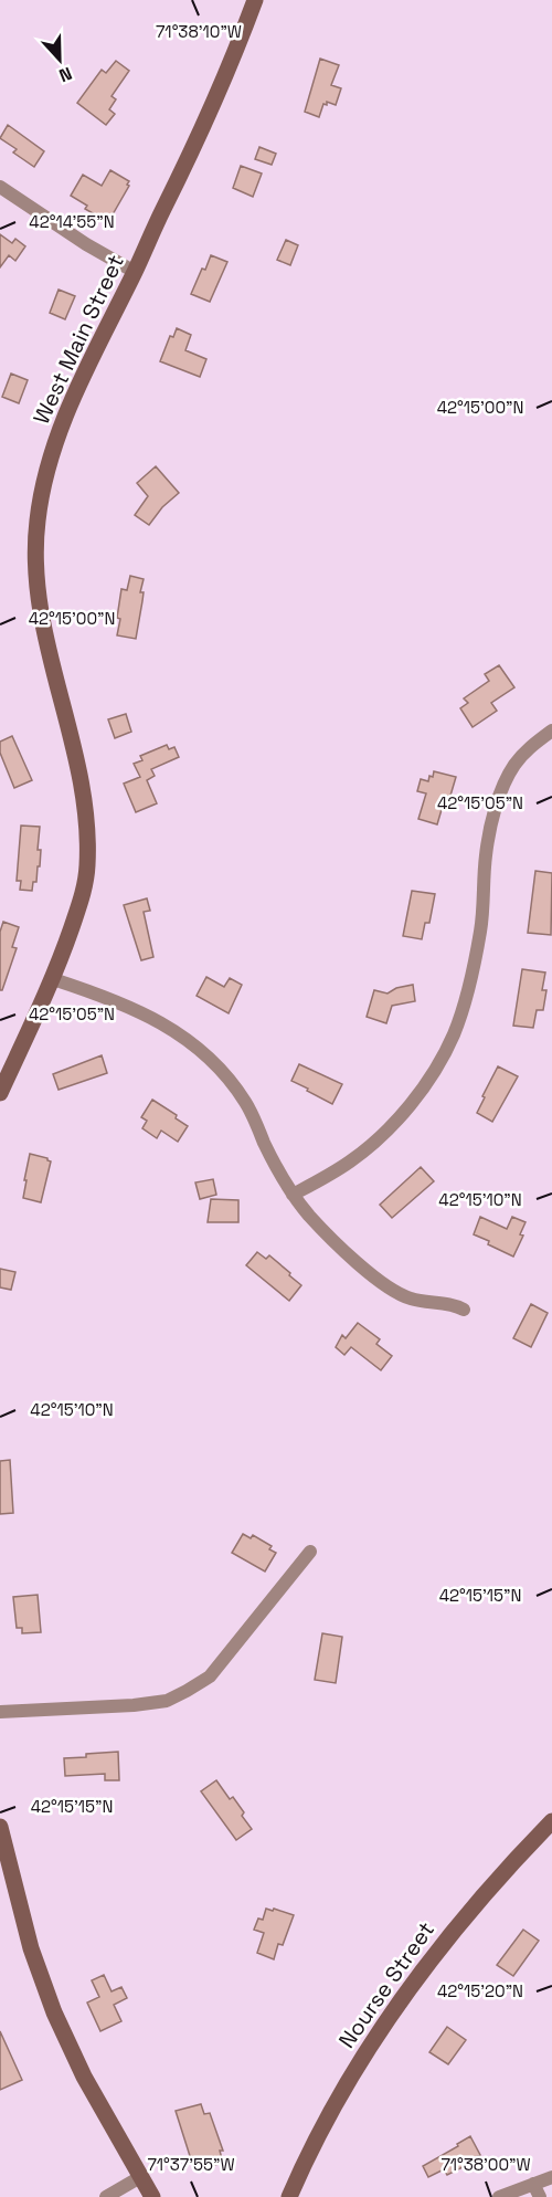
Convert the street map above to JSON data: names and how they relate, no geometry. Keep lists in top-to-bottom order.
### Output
{
  "streets": {
    "street": ["West Main Street", "Nourse Street"]
  },
  "north": "bottom",
  "coordinates": [
    "71°38'10\"W",
    "42°14'55\"N",
    "42°15'00\"N",
    "42°15'05\"N",
    "42°15'10\"N",
    "42°15'15\"N",
    "42°15'20\"N",
    "71°37'55\"W",
    "71°38'00\"W"
  ]
}
